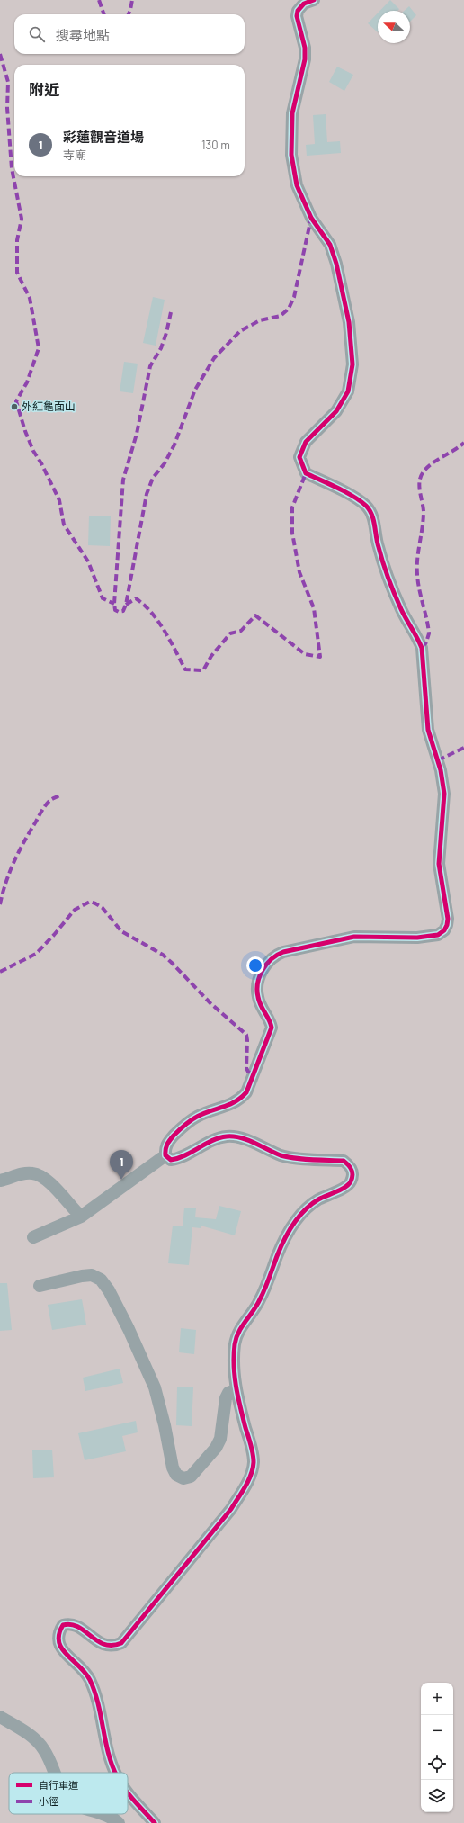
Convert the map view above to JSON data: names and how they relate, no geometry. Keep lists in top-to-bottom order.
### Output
{
  "places": ["外紅龜面山"],
  "legend": ["自行車道", "小徑"],
  "north": "left",
  "page": {
    "search": "搜尋地點",
    "heading": "附近",
    "list": [
      {
        "mark": "1",
        "name": "彩蓮觀音道場",
        "note": "寺廟",
        "value": "130 m"
      }
    ],
    "pins": "1",
    "map_buttons": ["+", "−"]
  }
}
